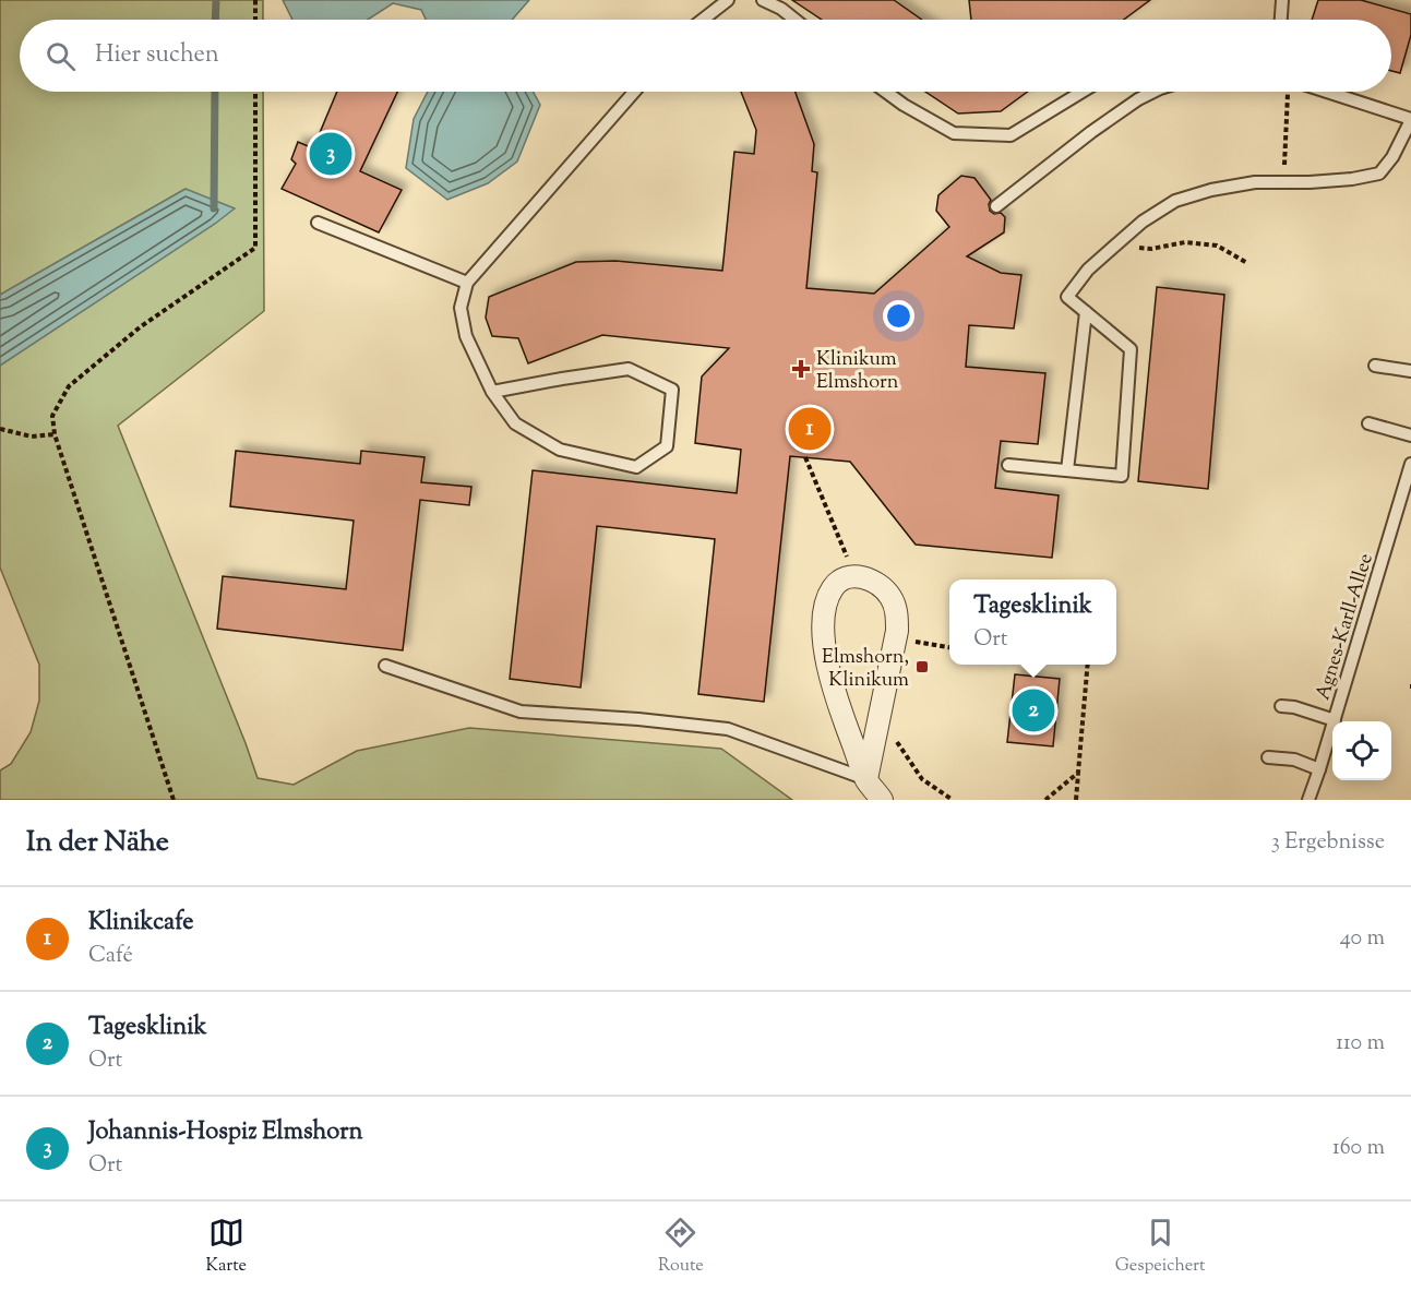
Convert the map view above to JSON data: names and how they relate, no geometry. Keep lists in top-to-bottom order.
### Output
{
  "streets": {
    "lane": ["Agnes-Karll-Allee"]
  },
  "places": {
    "health": ["Klinikum Elmshorn"],
    "transit": ["Elmshorn, Klinikum"]
  },
  "page": {
    "search": "Hier suchen",
    "pins": ["3", "1", "2"],
    "popup": ["Tagesklinik", "Ort"],
    "heading": ["In der Nähe", "3 Ergebnisse"],
    "list": [
      {
        "mark": "1",
        "name": "Klinikcafe",
        "note": "Café",
        "value": "40 m"
      },
      {
        "mark": "2",
        "name": "Tagesklinik",
        "note": "Ort",
        "value": "110 m"
      },
      {
        "mark": "3",
        "name": "Johannis-Hospiz Elmshorn",
        "note": "Ort",
        "value": "160 m"
      }
    ],
    "nav": ["Karte", "Route", "Gespeichert"]
  }
}
